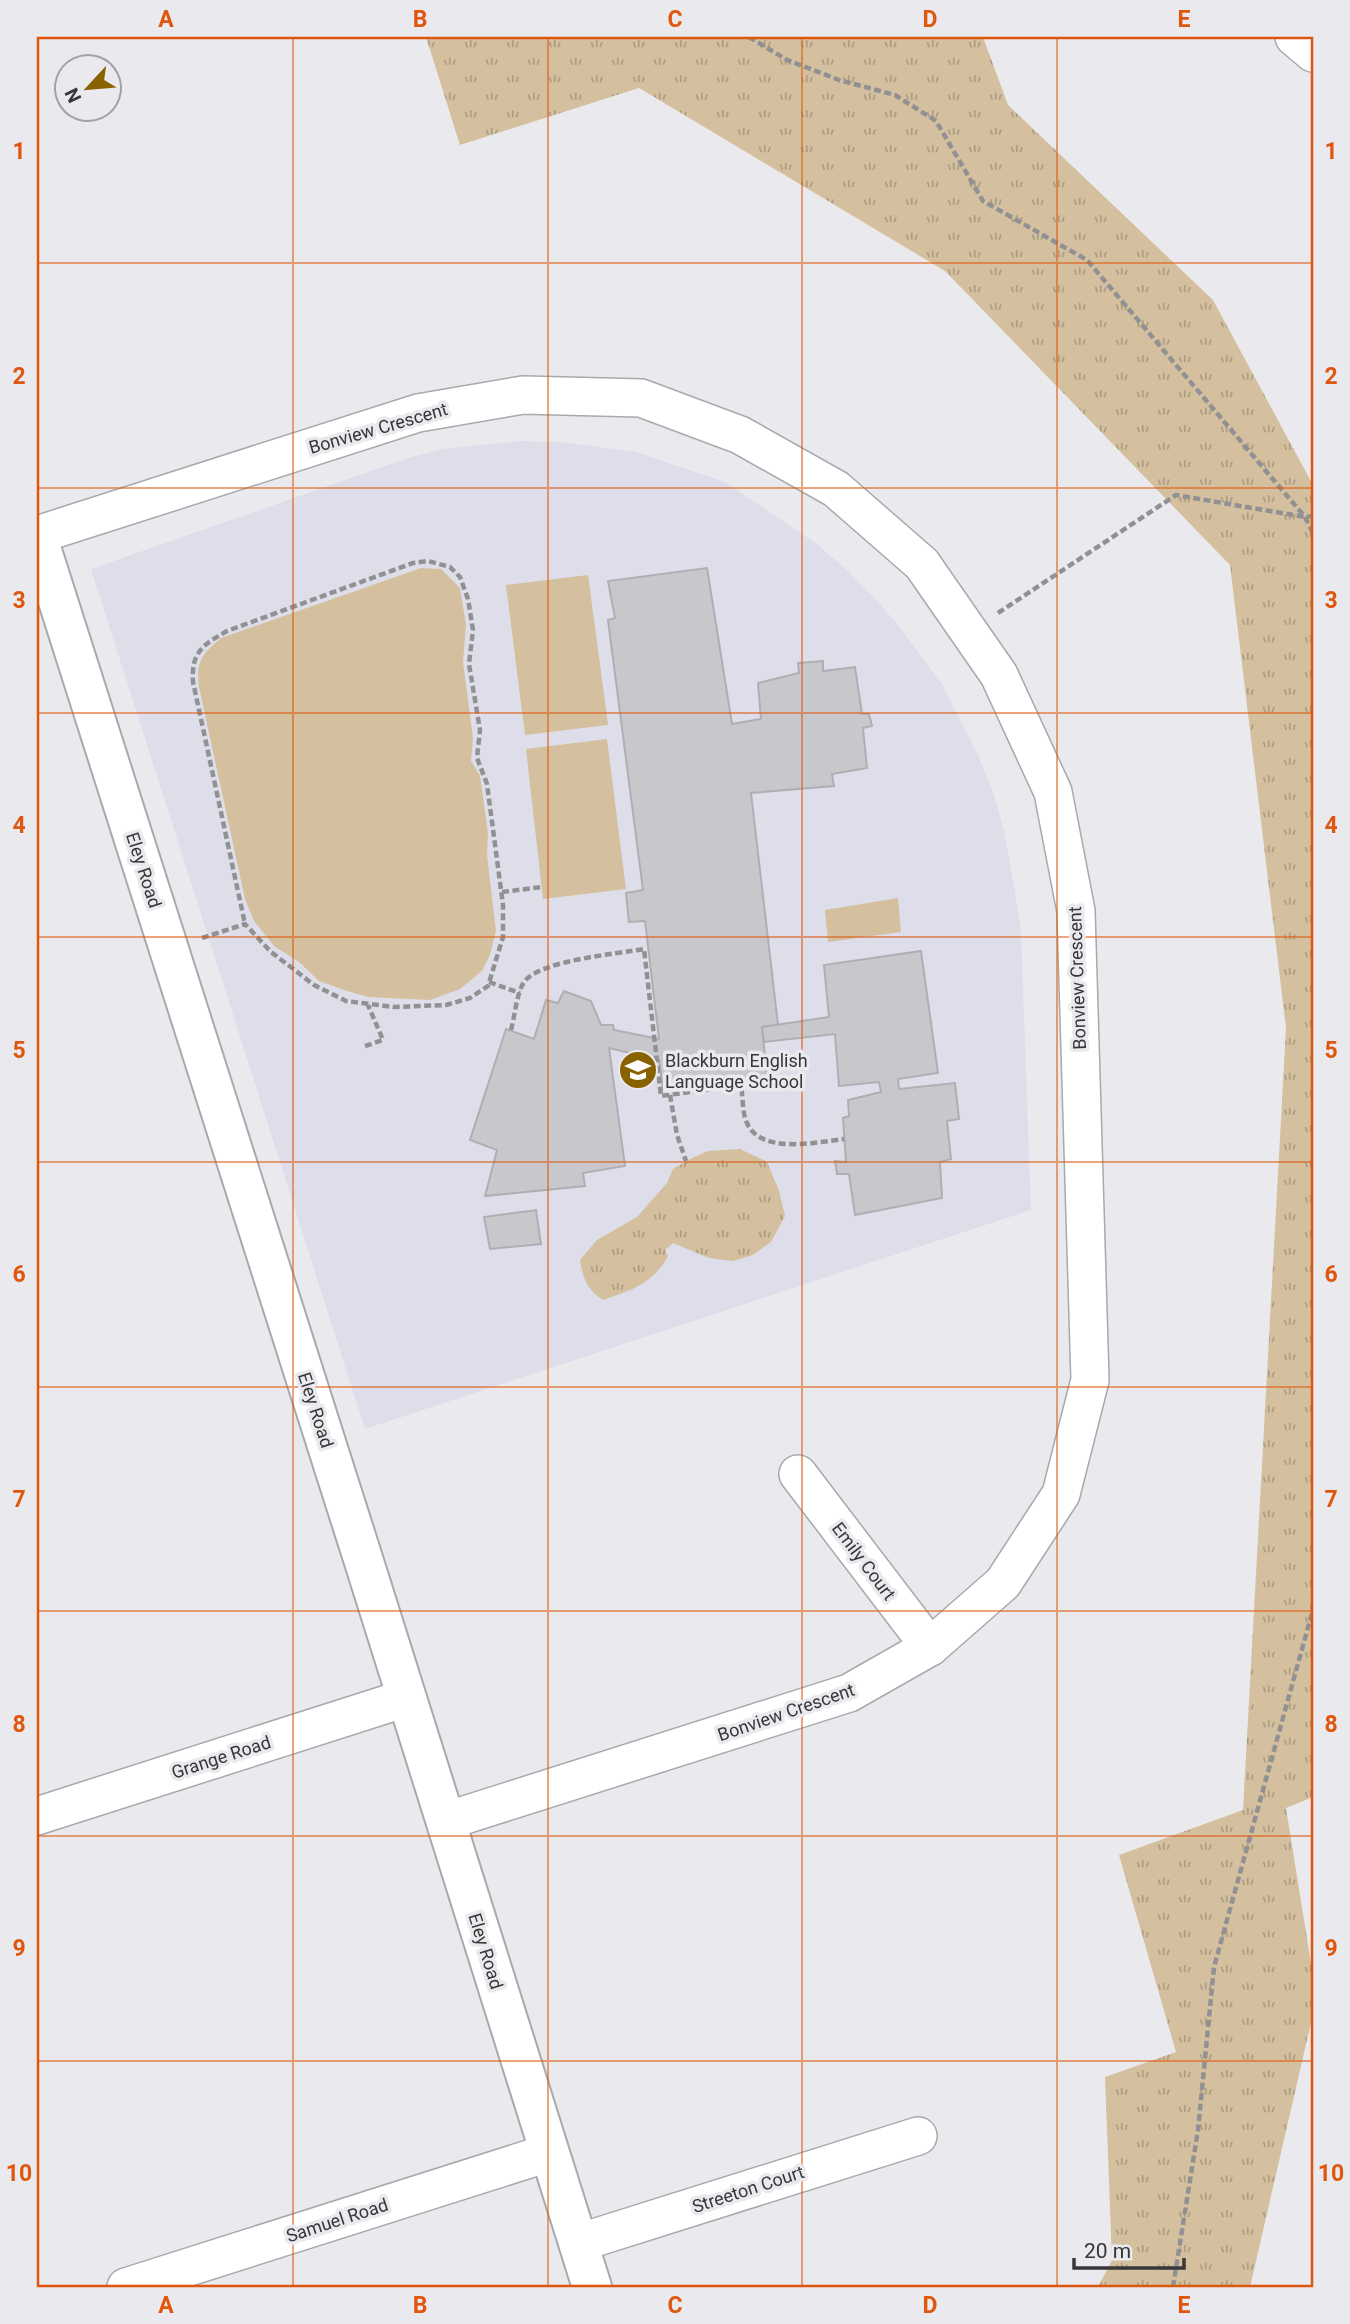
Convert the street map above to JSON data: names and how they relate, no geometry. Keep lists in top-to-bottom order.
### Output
{
  "streets": {
    "main road": ["Eley Road"],
    "street": [
      "Bonview Crescent",
      "Emily Court",
      "Grange Road",
      "Streeton Court",
      "Samuel Road"
    ]
  },
  "crossings": [
    ["Bonview Crescent", "Eley Road"],
    ["Bonview Crescent", "Emily Court"],
    ["Eley Road", "Grange Road"],
    ["Eley Road", "Streeton Court"],
    ["Eley Road", "Samuel Road"]
  ],
  "places": {
    "school or university": ["Blackburn English Language School"]
  },
  "scale_bar": "20 m",
  "north": "bottom left",
  "grid": {
    "columns": [
      "A",
      "B",
      "C",
      "D",
      "E"
    ],
    "rows": [
      "1",
      "2",
      "3",
      "4",
      "5",
      "6",
      "7",
      "8",
      "9",
      "10"
    ]
  }
}
